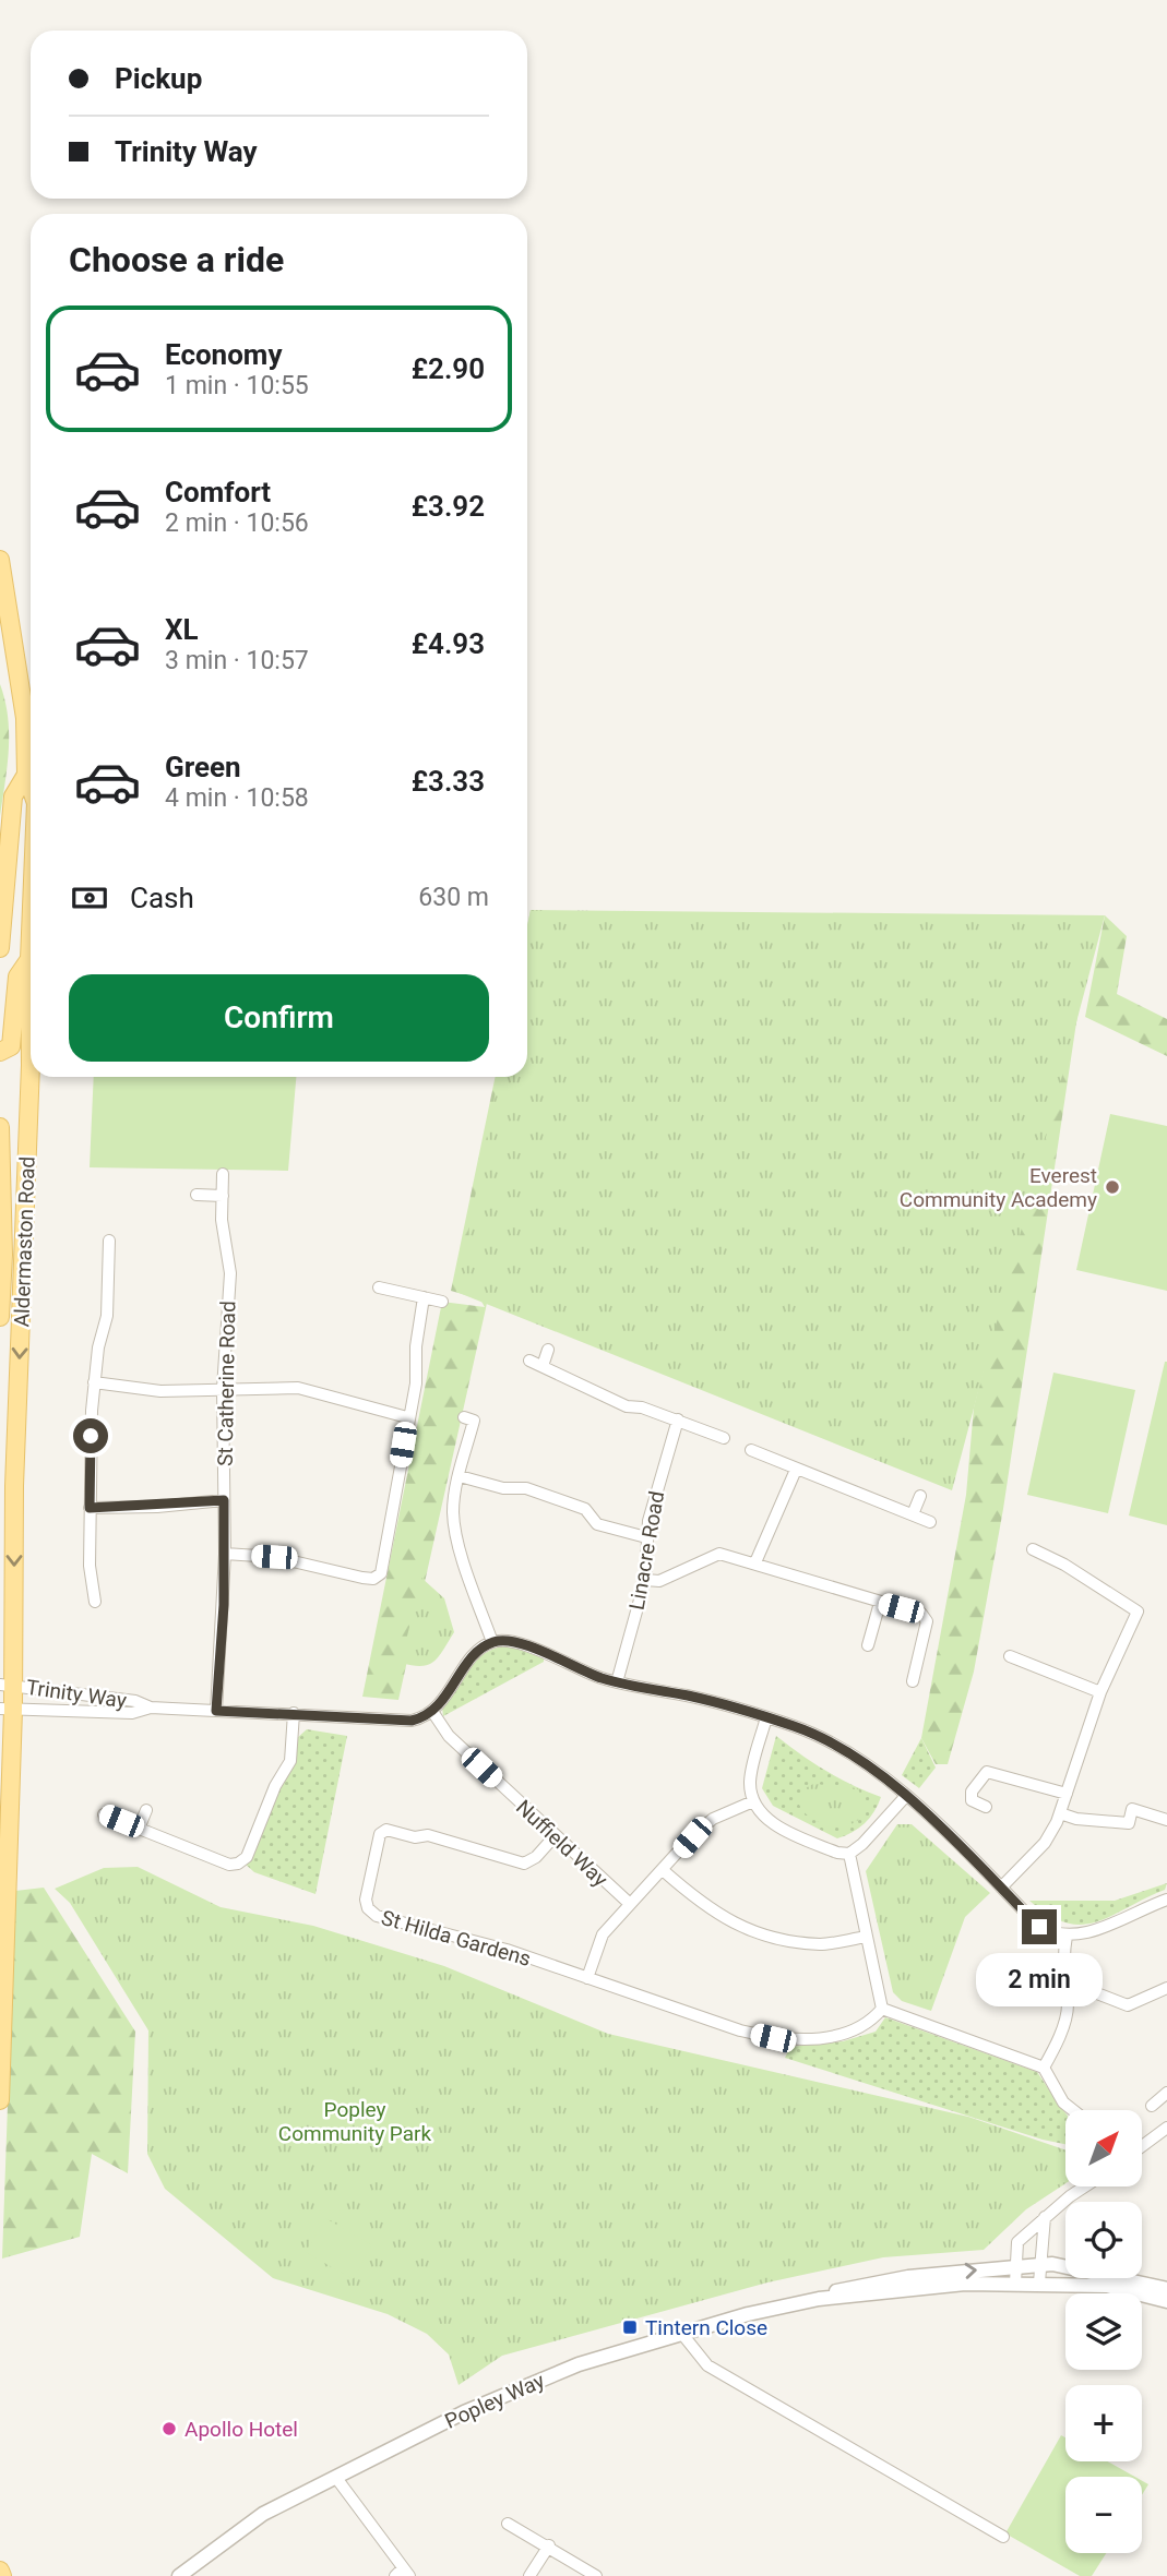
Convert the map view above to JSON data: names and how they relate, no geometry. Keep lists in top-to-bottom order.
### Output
{
  "streets": {
    "main road": ["Aldermaston Road"],
    "street": [
      "St Catherine Road",
      "Linacre Road",
      "Trinity Way",
      "Nuffield Way",
      "St Hilda Gardens",
      "Popley Way"
    ]
  },
  "crossings": [
    ["Aldermaston Road", "Trinity Way"],
    ["St Catherine Road", "Trinity Way"],
    ["Trinity Way", "Nuffield Way"],
    ["Nuffield Way", "St Hilda Gardens"]
  ],
  "parks": ["Popley Community Park"],
  "places": {
    "other": ["Everest Community Academy", "Apollo Hotel"],
    "transit": ["Tintern Close"]
  },
  "north": "top right",
  "page": {
    "banner": ["Pickup", "Trinity Way"],
    "heading": "Choose a ride",
    "list": [
      {
        "name": "Economy",
        "note": "1 min · 10:55",
        "value": "£2.90"
      },
      {
        "name": "Comfort",
        "note": "2 min · 10:56",
        "value": "£3.92"
      },
      {
        "name": "XL",
        "note": "3 min · 10:57",
        "value": "£4.93"
      },
      {
        "name": "Green",
        "note": "4 min · 10:58",
        "value": "£3.33"
      }
    ],
    "pay": ["Cash", "630 m"],
    "buttons": "Confirm",
    "bubble": "2 min",
    "map_buttons": ["+", "−"]
  }
}
